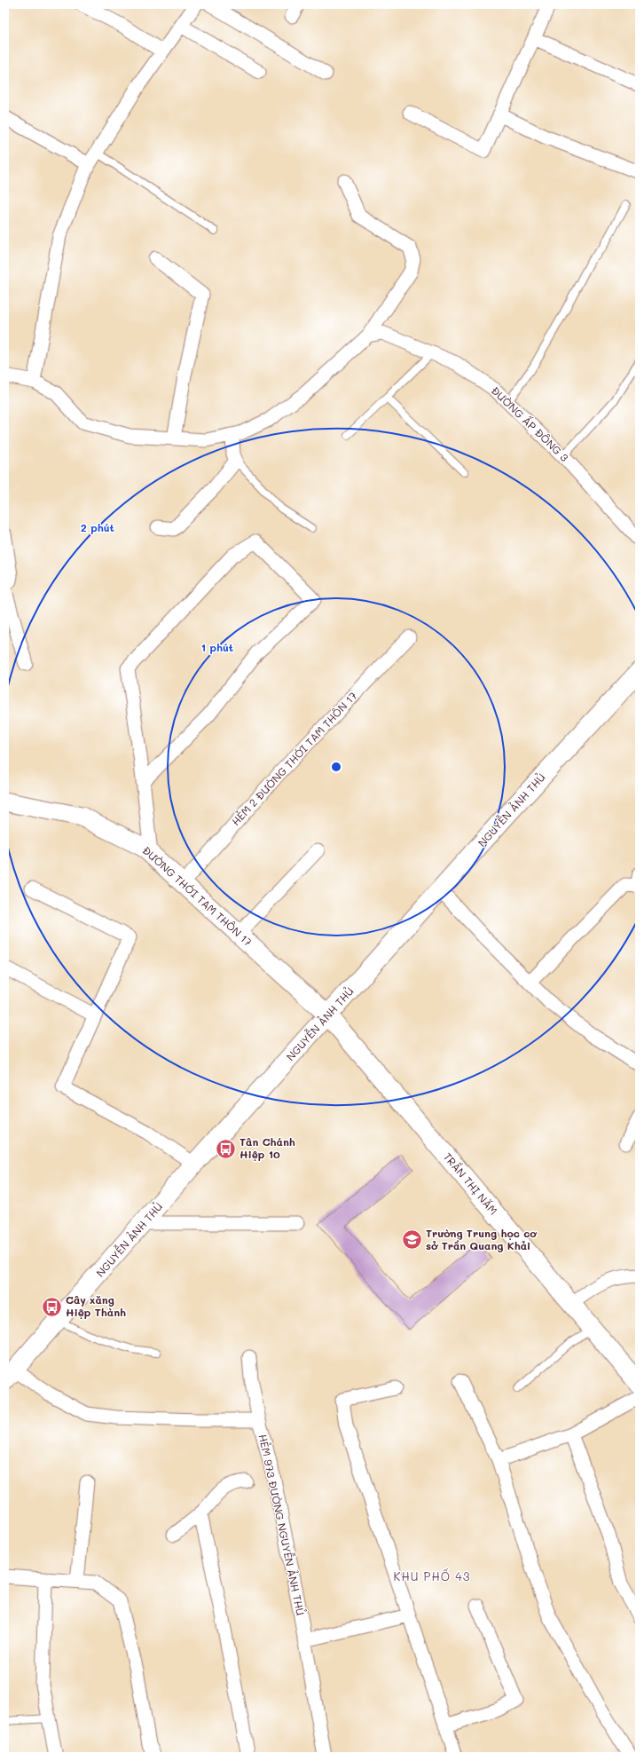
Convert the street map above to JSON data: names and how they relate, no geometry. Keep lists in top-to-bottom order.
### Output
{
  "streets": {
    "main road": ["NGUYỄN ẢNH THỦ", "ĐƯỜNG THỚI TAM THÔN 17", "TRẦN THỊ NĂM"],
    "street": ["ĐƯỜNG ẤP ĐÔNG 3", "HẺM 2 ĐƯỜNG THỚI TAM THÔN 17", "HẺM 973 ĐƯỜNG NGUYỄN ẢNH THỦ"]
  },
  "crossings": [
    ["HẺM 2 ĐƯỜNG THỚI TAM THÔN 17", "ĐƯỜNG THỚI TAM THÔN 17"],
    ["NGUYỄN ẢNH THỦ", "ĐƯỜNG THỚI TAM THÔN 17"],
    ["NGUYỄN ẢNH THỦ", "TRẦN THỊ NĂM"],
    ["NGUYỄN ẢNH THỦ", "HẺM 973 ĐƯỜNG NGUYỄN ẢNH THỦ"],
    ["ĐƯỜNG THỚI TAM THÔN 17", "TRẦN THỊ NĂM"]
  ],
  "districts": ["KHU PHỐ 43"],
  "places": {
    "bus stop": ["Tân Chánh Hiệp 10", "Cây xăng Hiệp Thành"],
    "school or university": ["Trường Trung học cơ sở Trần Quang Khải"]
  },
  "rings": ["2 phút", "1 phút"]
}
